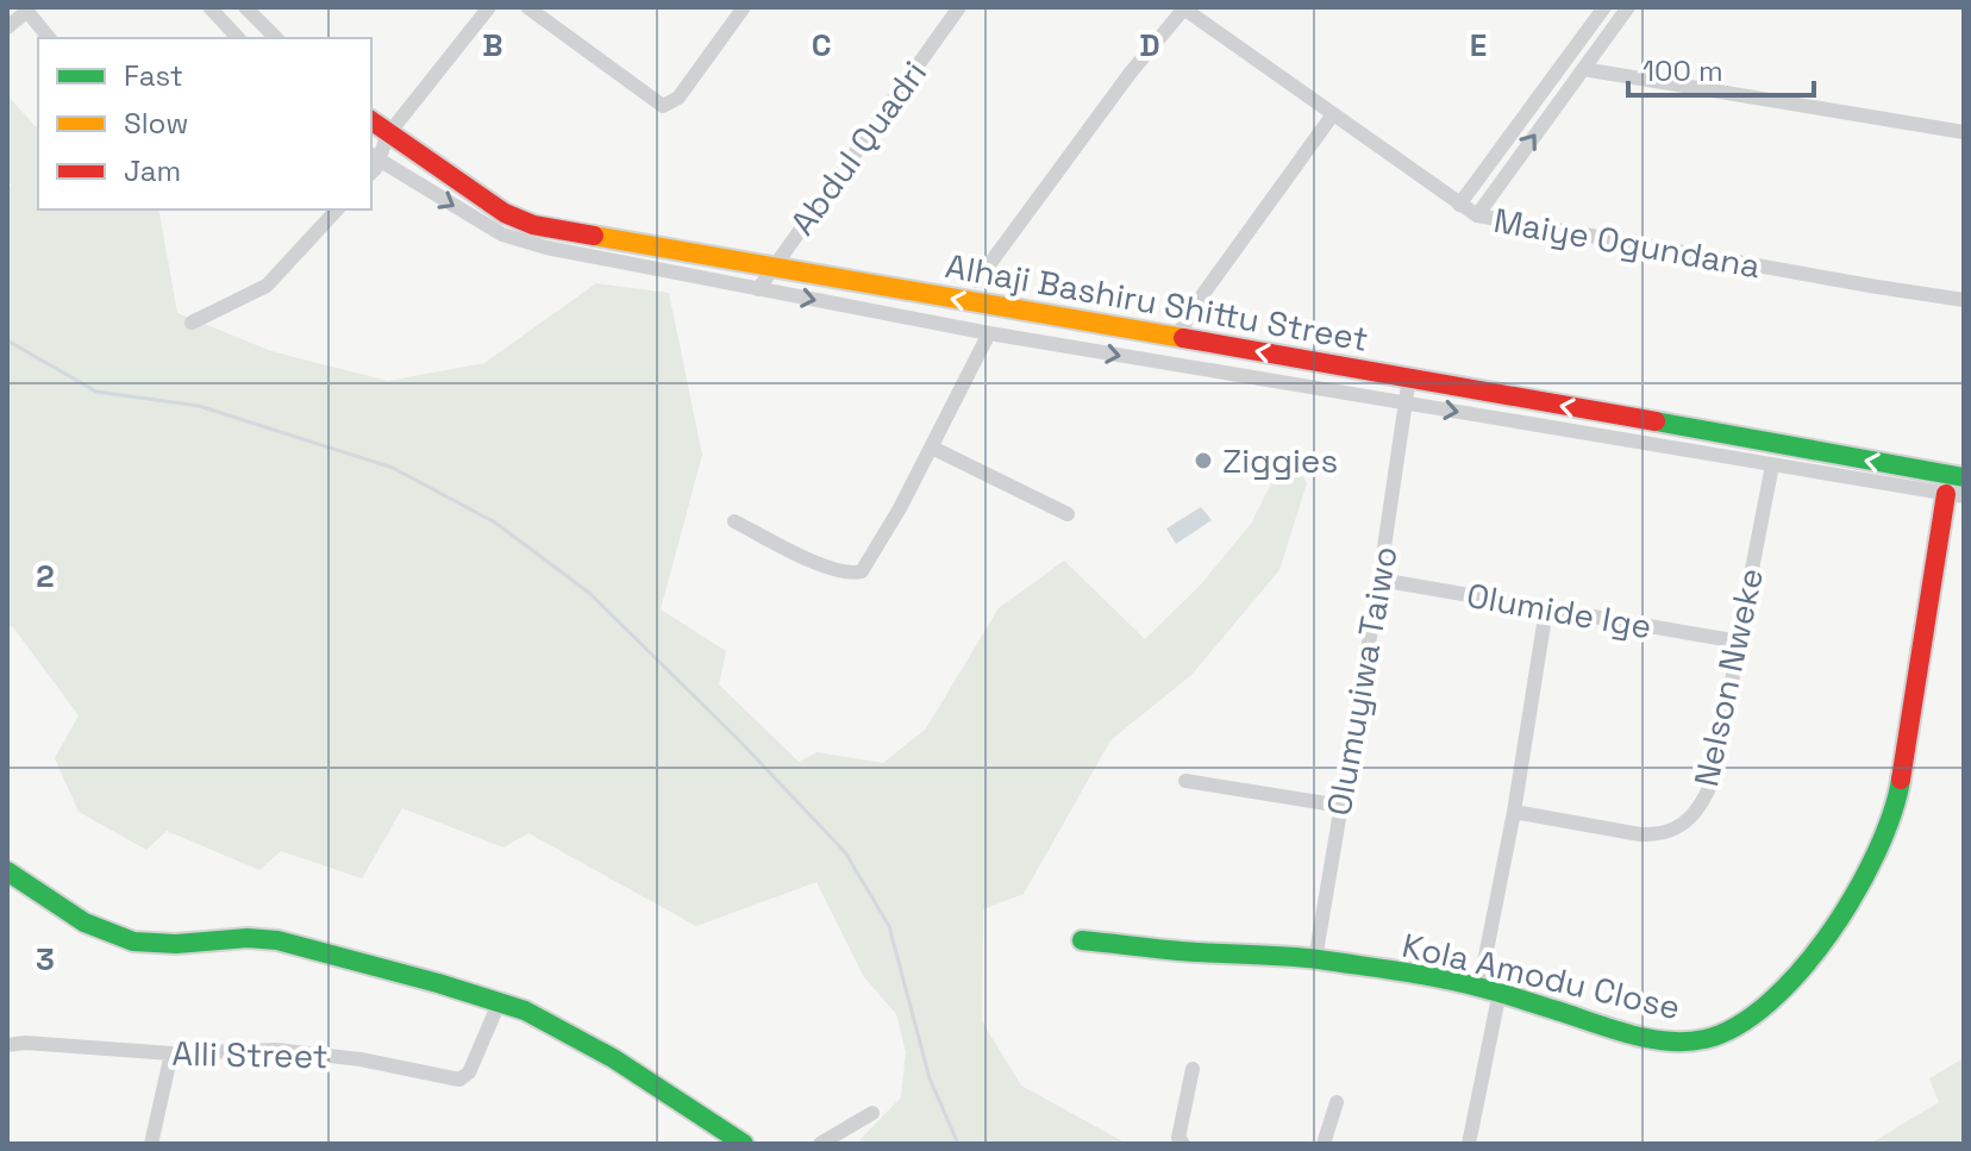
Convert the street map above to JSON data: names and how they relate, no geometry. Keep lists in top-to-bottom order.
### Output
{
  "streets": {
    "street": [
      "Abdul Quadri",
      "Maiye Ogundana",
      "Alhaji Bashiru Shittu Street",
      "Olumide Ige",
      "Nelson Nweke",
      "Olumuyiwa Taiwo",
      "Kola Amodu Close",
      "Alli Street"
    ]
  },
  "crossings": [
    ["Abdul Quadri", "Alhaji Bashiru Shittu Street"],
    ["Alhaji Bashiru Shittu Street", "Nelson Nweke"],
    ["Alhaji Bashiru Shittu Street", "Olumuyiwa Taiwo"],
    ["Alhaji Bashiru Shittu Street", "Kola Amodu Close"],
    ["Olumide Ige", "Nelson Nweke"],
    ["Olumide Ige", "Olumuyiwa Taiwo"],
    ["Olumuyiwa Taiwo", "Kola Amodu Close"]
  ],
  "places": ["Ziggies"],
  "legend": ["Fast", "Slow", "Jam"],
  "scale_bar": "100 m",
  "grid": {
    "columns": [
      "B",
      "C",
      "D",
      "E"
    ],
    "rows": ["2", "3"]
  }
}
